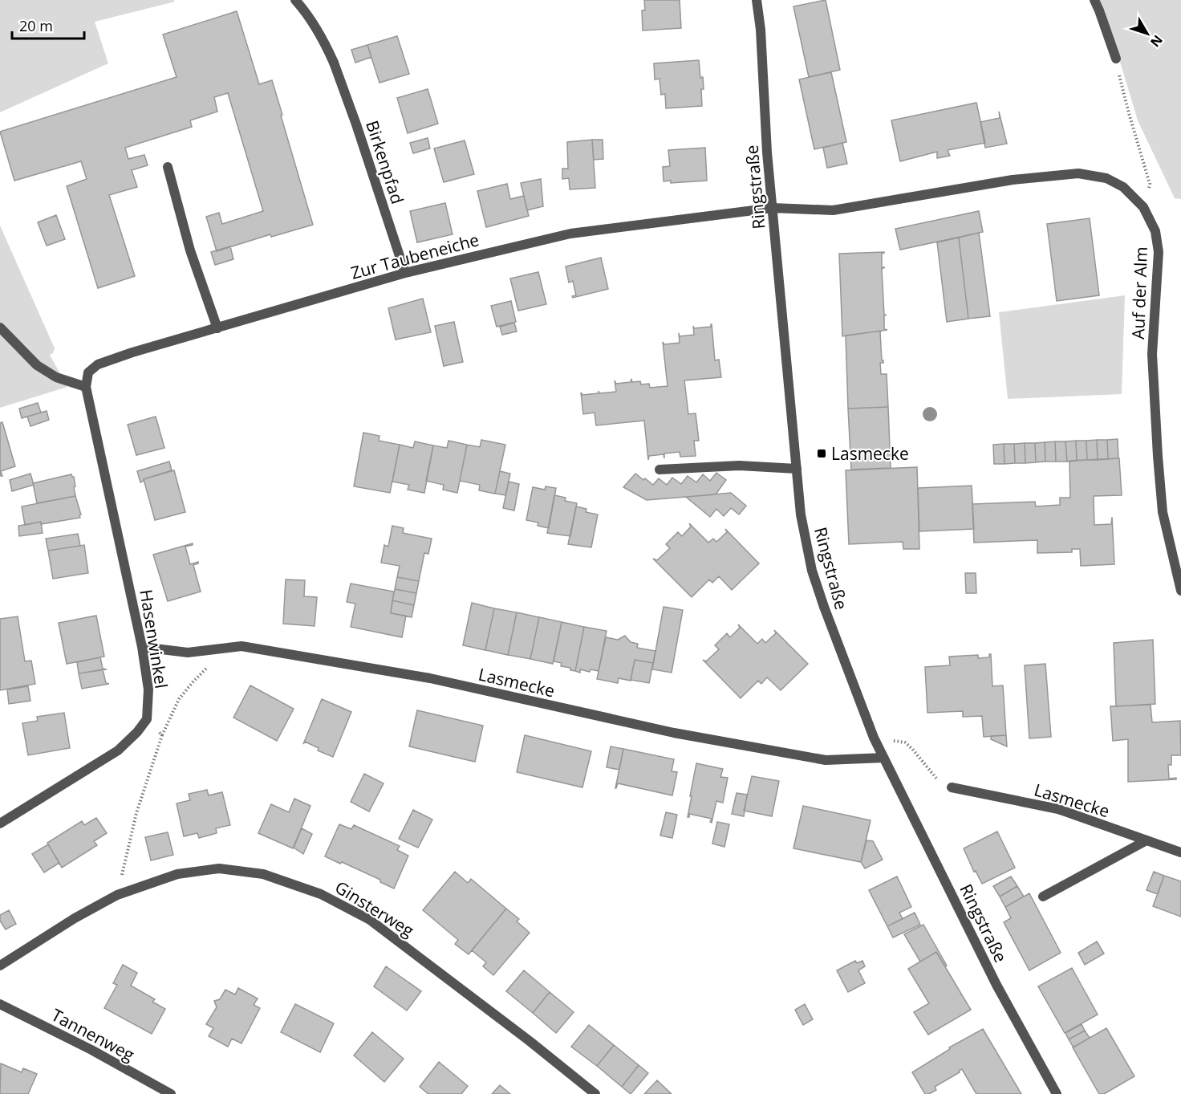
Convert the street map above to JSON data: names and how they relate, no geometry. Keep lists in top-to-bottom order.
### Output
{
  "streets": {
    "street": [
      "Birkenpfad",
      "Ringstraße",
      "Zur Taubeneiche",
      "Auf der Alm",
      "Hasenwinkel",
      "Lasmecke",
      "Ginsterweg",
      "Tannenweg"
    ]
  },
  "crossings": [
    ["Birkenpfad", "Zur Taubeneiche"],
    ["Ringstraße", "Zur Taubeneiche"],
    ["Ringstraße", "Auf der Alm"],
    ["Ringstraße", "Lasmecke"],
    ["Zur Taubeneiche", "Auf der Alm"],
    ["Zur Taubeneiche", "Hasenwinkel"],
    ["Hasenwinkel", "Lasmecke"]
  ],
  "places": {
    "transit": ["Lasmecke"]
  },
  "scale_bar": "20 m",
  "north": "bottom right"
}
